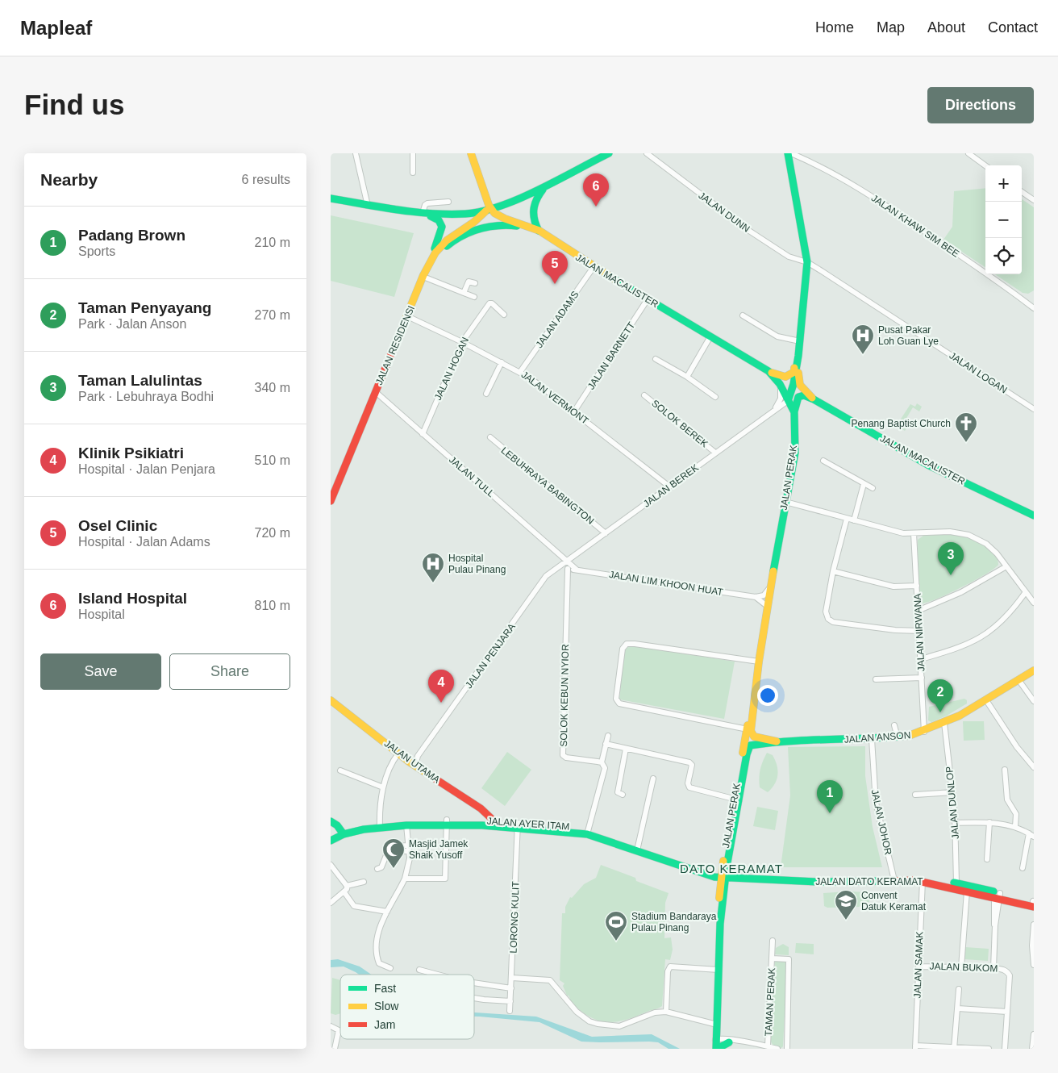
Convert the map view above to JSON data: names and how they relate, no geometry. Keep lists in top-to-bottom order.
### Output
{
  "streets": {
    "main road": [
      "JALAN MACALISTER",
      "JALAN RESIDENSI",
      "JALAN PERAK",
      "JALAN ANSON",
      "JALAN UTAMA",
      "JALAN AYER ITAM",
      "JALAN DATO KERAMAT"
    ],
    "street": [
      "JALAN DUNN",
      "JALAN KHAW SIM BEE",
      "JALAN ADAMS",
      "JALAN BARNETT",
      "JALAN HOGAN",
      "JALAN LOGAN",
      "JALAN VERMONT",
      "SOLOK BEREK",
      "JALAN TULL",
      "LEBUHRAYA BABINGTON",
      "JALAN BEREK",
      "JALAN LIM KHOON HUAT",
      "JALAN NIRWANA",
      "JALAN PENJARA",
      "SOLOK KEBUN NYIOR",
      "JALAN DUNLOP",
      "JALAN JOHOR",
      "LORONG KULIT",
      "JALAN SAMAK",
      "JALAN BUKOM",
      "TAMAN PERAK"
    ]
  },
  "crossings": [
    ["JALAN DUNN", "JALAN LOGAN"],
    ["JALAN MACALISTER", "JALAN ADAMS"],
    ["JALAN MACALISTER", "JALAN RESIDENSI"],
    ["JALAN MACALISTER", "JALAN BARNETT"],
    ["JALAN MACALISTER", "JALAN PERAK"],
    ["JALAN MACALISTER", "JALAN BEREK"],
    ["JALAN ADAMS", "JALAN VERMONT"],
    ["JALAN RESIDENSI", "JALAN VERMONT"],
    ["JALAN RESIDENSI", "JALAN TULL"],
    ["JALAN BARNETT", "JALAN VERMONT"],
    ["JALAN HOGAN", "JALAN VERMONT"],
    ["JALAN HOGAN", "JALAN TULL"],
    ["JALAN VERMONT", "JALAN BEREK"],
    ["SOLOK BEREK", "JALAN BEREK"],
    ["JALAN TULL", "JALAN BEREK"],
    ["JALAN TULL", "JALAN PENJARA"],
    ["JALAN PERAK", "JALAN BEREK"],
    ["JALAN PERAK", "JALAN ANSON"],
    ["JALAN PERAK", "JALAN AYER ITAM"],
    ["JALAN PERAK", "JALAN DATO KERAMAT"],
    ["LEBUHRAYA BABINGTON", "JALAN BEREK"],
    ["JALAN BEREK", "JALAN PENJARA"],
    ["JALAN LIM KHOON HUAT", "SOLOK KEBUN NYIOR"],
    ["JALAN NIRWANA", "JALAN ANSON"],
    ["JALAN PENJARA", "JALAN UTAMA"],
    ["JALAN ANSON", "JALAN DUNLOP"],
    ["JALAN ANSON", "JALAN JOHOR"],
    ["JALAN UTAMA", "JALAN AYER ITAM"],
    ["JALAN DUNLOP", "JALAN DATO KERAMAT"],
    ["JALAN JOHOR", "JALAN DATO KERAMAT"],
    ["JALAN AYER ITAM", "JALAN DATO KERAMAT"],
    ["JALAN AYER ITAM", "LORONG KULIT"],
    ["JALAN DATO KERAMAT", "JALAN SAMAK"],
    ["JALAN SAMAK", "JALAN BUKOM"]
  ],
  "districts": ["DATO KERAMAT"],
  "places": {
    "hospital": ["Pusat Pakar Loh Guan Lye", "Hospital Pulau Pinang"],
    "church": ["Penang Baptist Church"],
    "mosque": ["Masjid Jamek Shaik Yusoff"],
    "school or university": ["Convent Datuk Keramat"],
    "sports": ["Stadium Bandaraya Pulau Pinang"]
  },
  "legend": ["Fast", "Slow", "Jam"],
  "page": {
    "header": "Mapleaf",
    "nav": [
      "Home",
      "Map",
      "About",
      "Contact"
    ],
    "buttons": [
      "Directions",
      ["Save", "Share"]
    ],
    "title": "Find us",
    "heading": ["Nearby", "6 results"],
    "map_buttons": ["+", "−"],
    "pins": [
      "6",
      "5",
      "3",
      "4",
      "2",
      "1"
    ],
    "list": [
      {
        "mark": "1",
        "name": "Padang Brown",
        "note": "Sports",
        "value": "210 m"
      },
      {
        "mark": "2",
        "name": "Taman Penyayang",
        "note": "Park · Jalan Anson",
        "value": "270 m"
      },
      {
        "mark": "3",
        "name": "Taman Lalulintas",
        "note": "Park · Lebuhraya Bodhi",
        "value": "340 m"
      },
      {
        "mark": "4",
        "name": "Klinik Psikiatri",
        "note": "Hospital · Jalan Penjara",
        "value": "510 m"
      },
      {
        "mark": "5",
        "name": "Osel Clinic",
        "note": "Hospital · Jalan Adams",
        "value": "720 m"
      },
      {
        "mark": "6",
        "name": "Island Hospital",
        "note": "Hospital",
        "value": "810 m"
      }
    ]
  }
}
